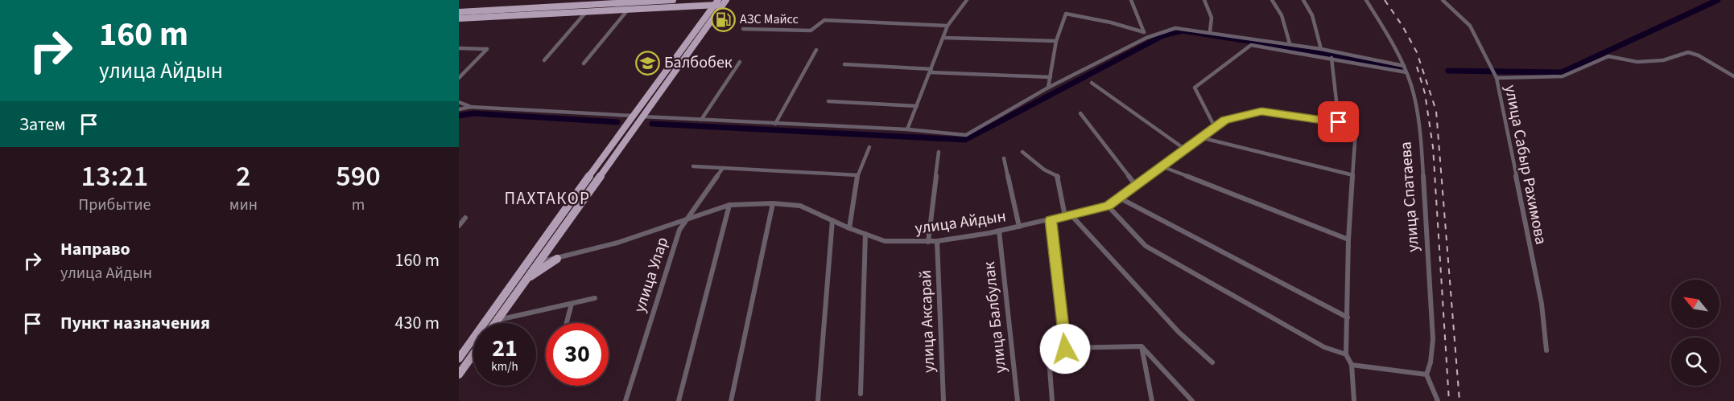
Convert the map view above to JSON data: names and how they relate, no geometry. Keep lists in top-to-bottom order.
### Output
{
  "streets": {
    "street": [
      "улица Сабыр Рахимова",
      "улица Спатаева",
      "улица Айдын",
      "улица Улар",
      "улица Балбулак",
      "улица Аксарай"
    ]
  },
  "crossings": [
    ["улица Айдын", "улица Улар"],
    ["улица Айдын", "улица Балбулак"],
    ["улица Айдын", "улица Аксарай"]
  ],
  "districts": ["ПАХТАКОР"],
  "places": {
    "fuel station": ["АЗС Майсс"],
    "school or university": ["Балбобек"]
  },
  "north": "top left",
  "page": {
    "turn": ["160 m", "улица Айдын"],
    "then": "Затем",
    "eta": [
      "13:21",
      "Прибытие",
      "2",
      "мин",
      "590",
      "m"
    ],
    "list": [
      {
        "name": "Направо",
        "note": "улица Айдын",
        "value": "160 m"
      },
      {
        "name": "Пункт назначения",
        "value": "430 m"
      }
    ],
    "speed": "21 km/h",
    "limit": "30"
  }
}
